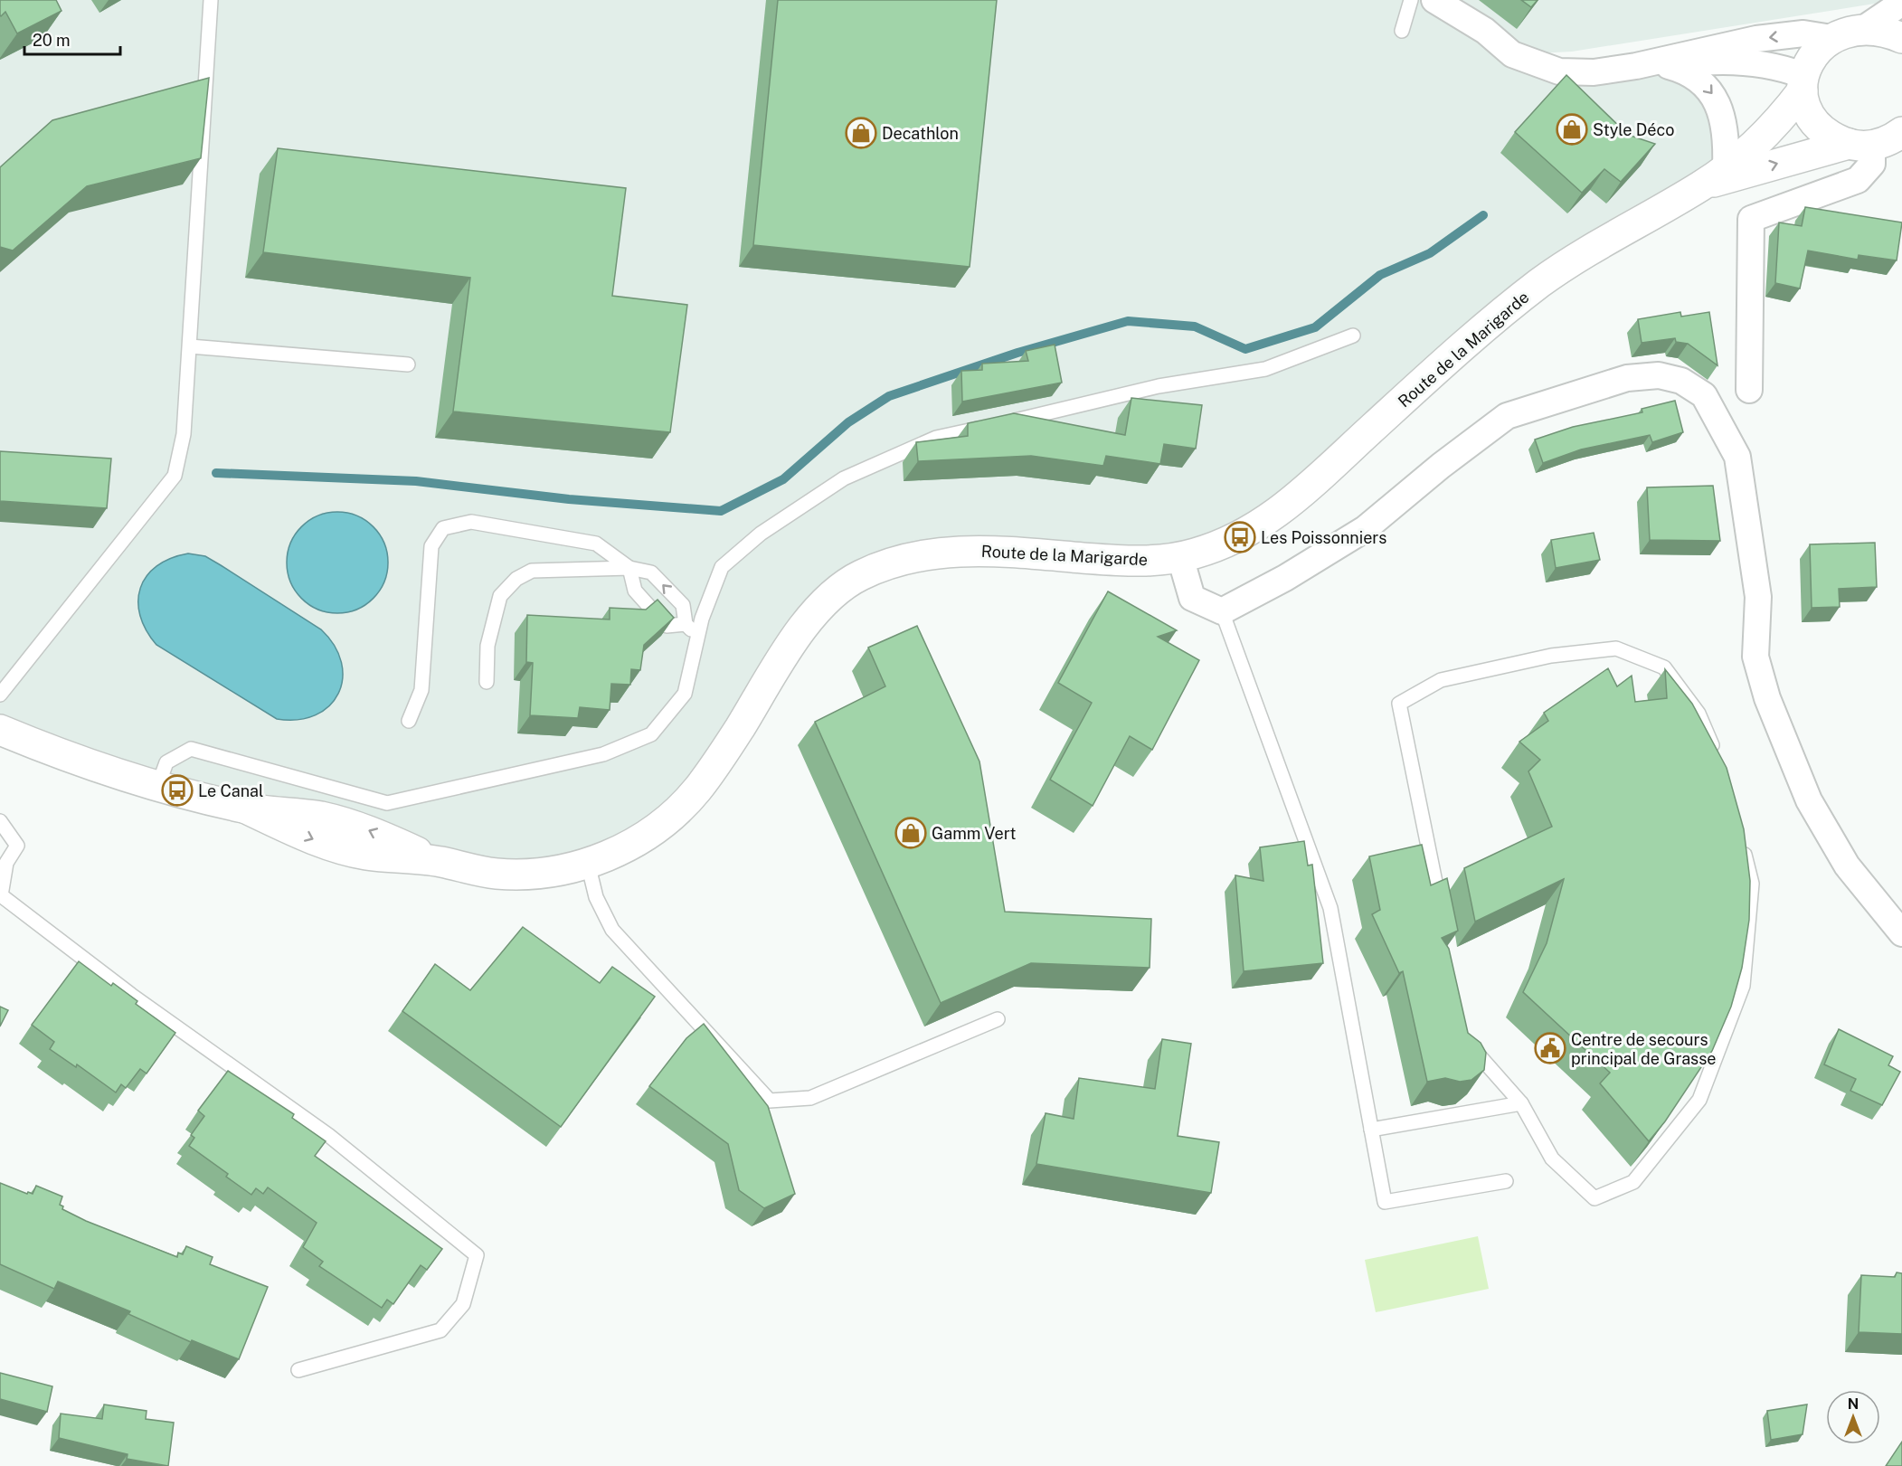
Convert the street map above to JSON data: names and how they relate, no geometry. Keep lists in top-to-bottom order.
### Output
{
  "streets": {
    "main road": ["Route de la Marigarde"]
  },
  "places": {
    "shop": ["Style Déco", "Decathlon", "Gamm Vert"],
    "bus stop": ["Les Poissonniers", "Le Canal"],
    "public building": ["Centre de secours principal de Grasse"]
  },
  "scale_bar": "20 m",
  "north": "top"
}
